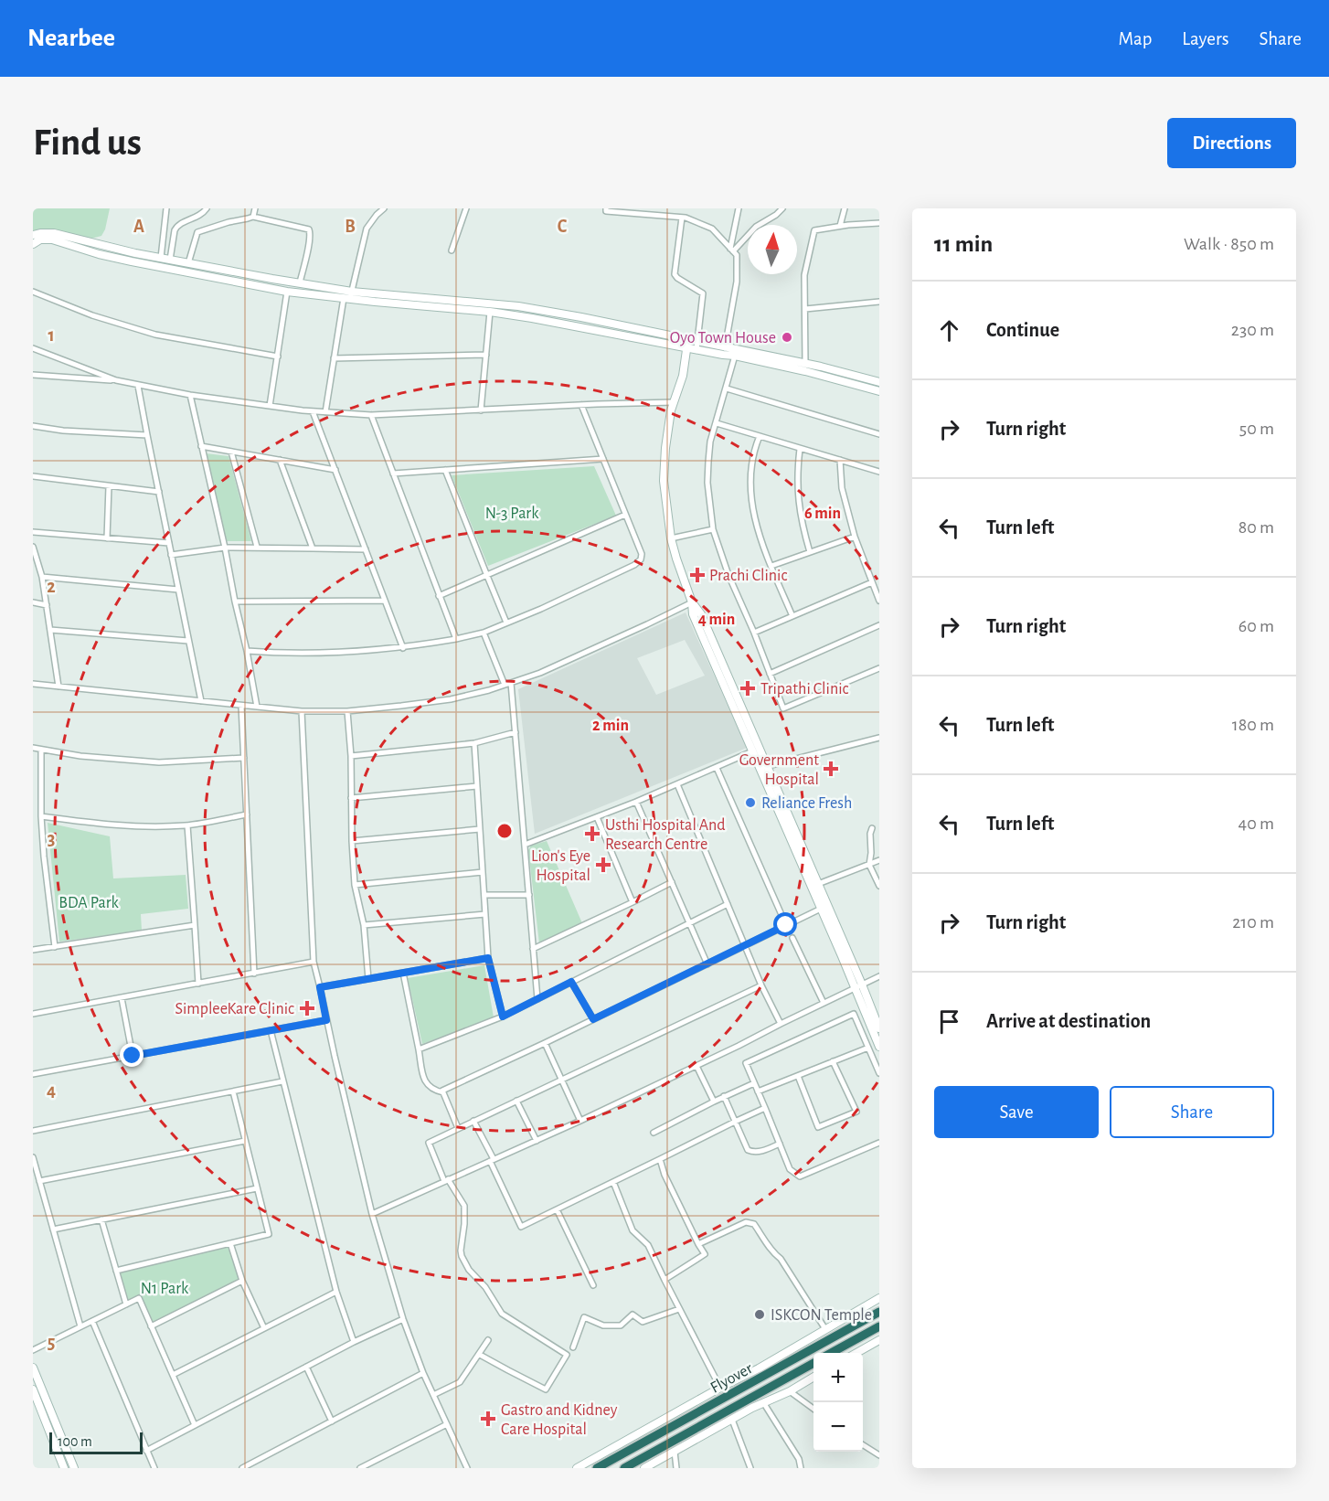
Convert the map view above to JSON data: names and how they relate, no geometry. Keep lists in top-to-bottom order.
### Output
{
  "streets": {
    "highway": ["Flyover"]
  },
  "parks": ["N-3 Park", "BDA Park", "N1 Park"],
  "places": {
    "other": ["Oyo Town House", "Reliance Fresh", "ISKCON Temple"],
    "health": [
      "Prachi Clinic",
      "Tripathi Clinic",
      "Government Hospital",
      "Usthi Hospital And Research Centre",
      "Lion's Eye Hospital",
      "SimpleeKare Clinic",
      "Gastro and Kidney Care Hospital"
    ]
  },
  "scale_bar": "100 m",
  "north": "top",
  "page": {
    "header": "Nearbee",
    "nav": ["Map", "Layers", "Share"],
    "buttons": [
      "Directions",
      ["Save", "Share"]
    ],
    "title": "Find us",
    "heading": ["11 min", "Walk · 850 m"],
    "list": [
      ["Continue", "230 m"],
      ["Turn right", "50 m"],
      ["Turn left", "80 m"],
      ["Turn right", "60 m"],
      ["Turn left", "180 m"],
      ["Turn left", "40 m"],
      ["Turn right", "210 m"],
      "Arrive at destination"
    ],
    "map_buttons": ["+", "−"],
    "scale": "100 m"
  },
  "grid": {
    "columns": ["A", "B", "C"],
    "rows": [
      "1",
      "2",
      "3",
      "4",
      "5"
    ]
  },
  "rings": ["6 min", "4 min", "2 min"]
}
